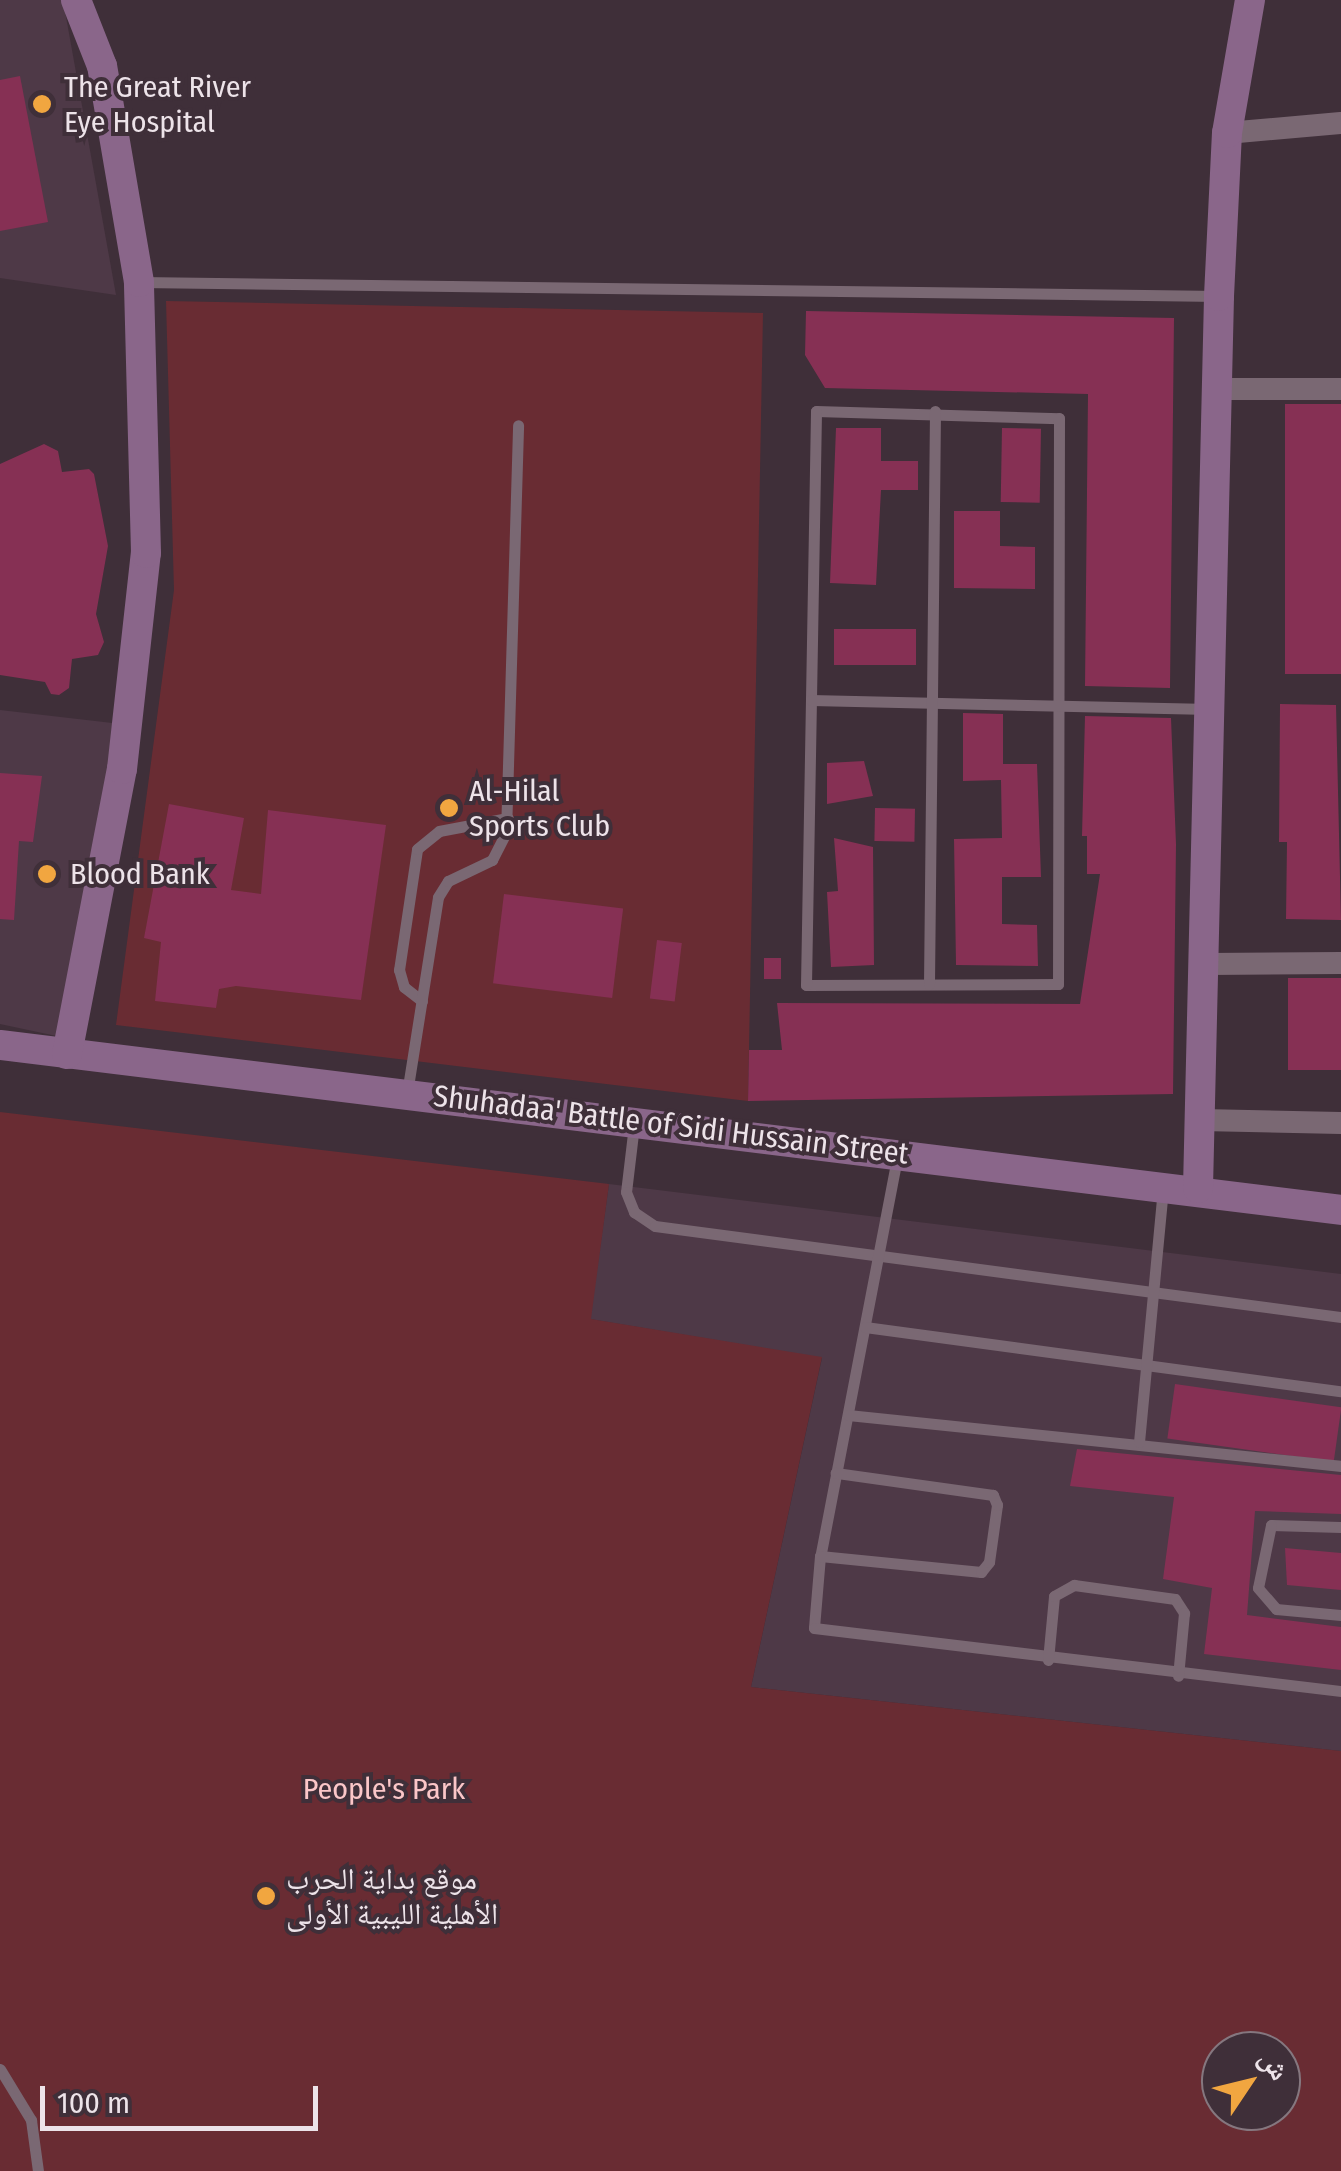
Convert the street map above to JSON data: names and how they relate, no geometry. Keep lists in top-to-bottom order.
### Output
{
  "streets": {
    "street": ["Shuhadaa' Battle of Sidi Hussain Street"]
  },
  "parks": ["People's Park"],
  "places": [
    "The Great River Eye Hospital",
    "Al-Hilal Sports Club",
    "Blood Bank",
    "موقع بداية الحرب الأهلية الليبية الأولى"
  ],
  "scale_bar": "100 m",
  "north": "top right"
}
